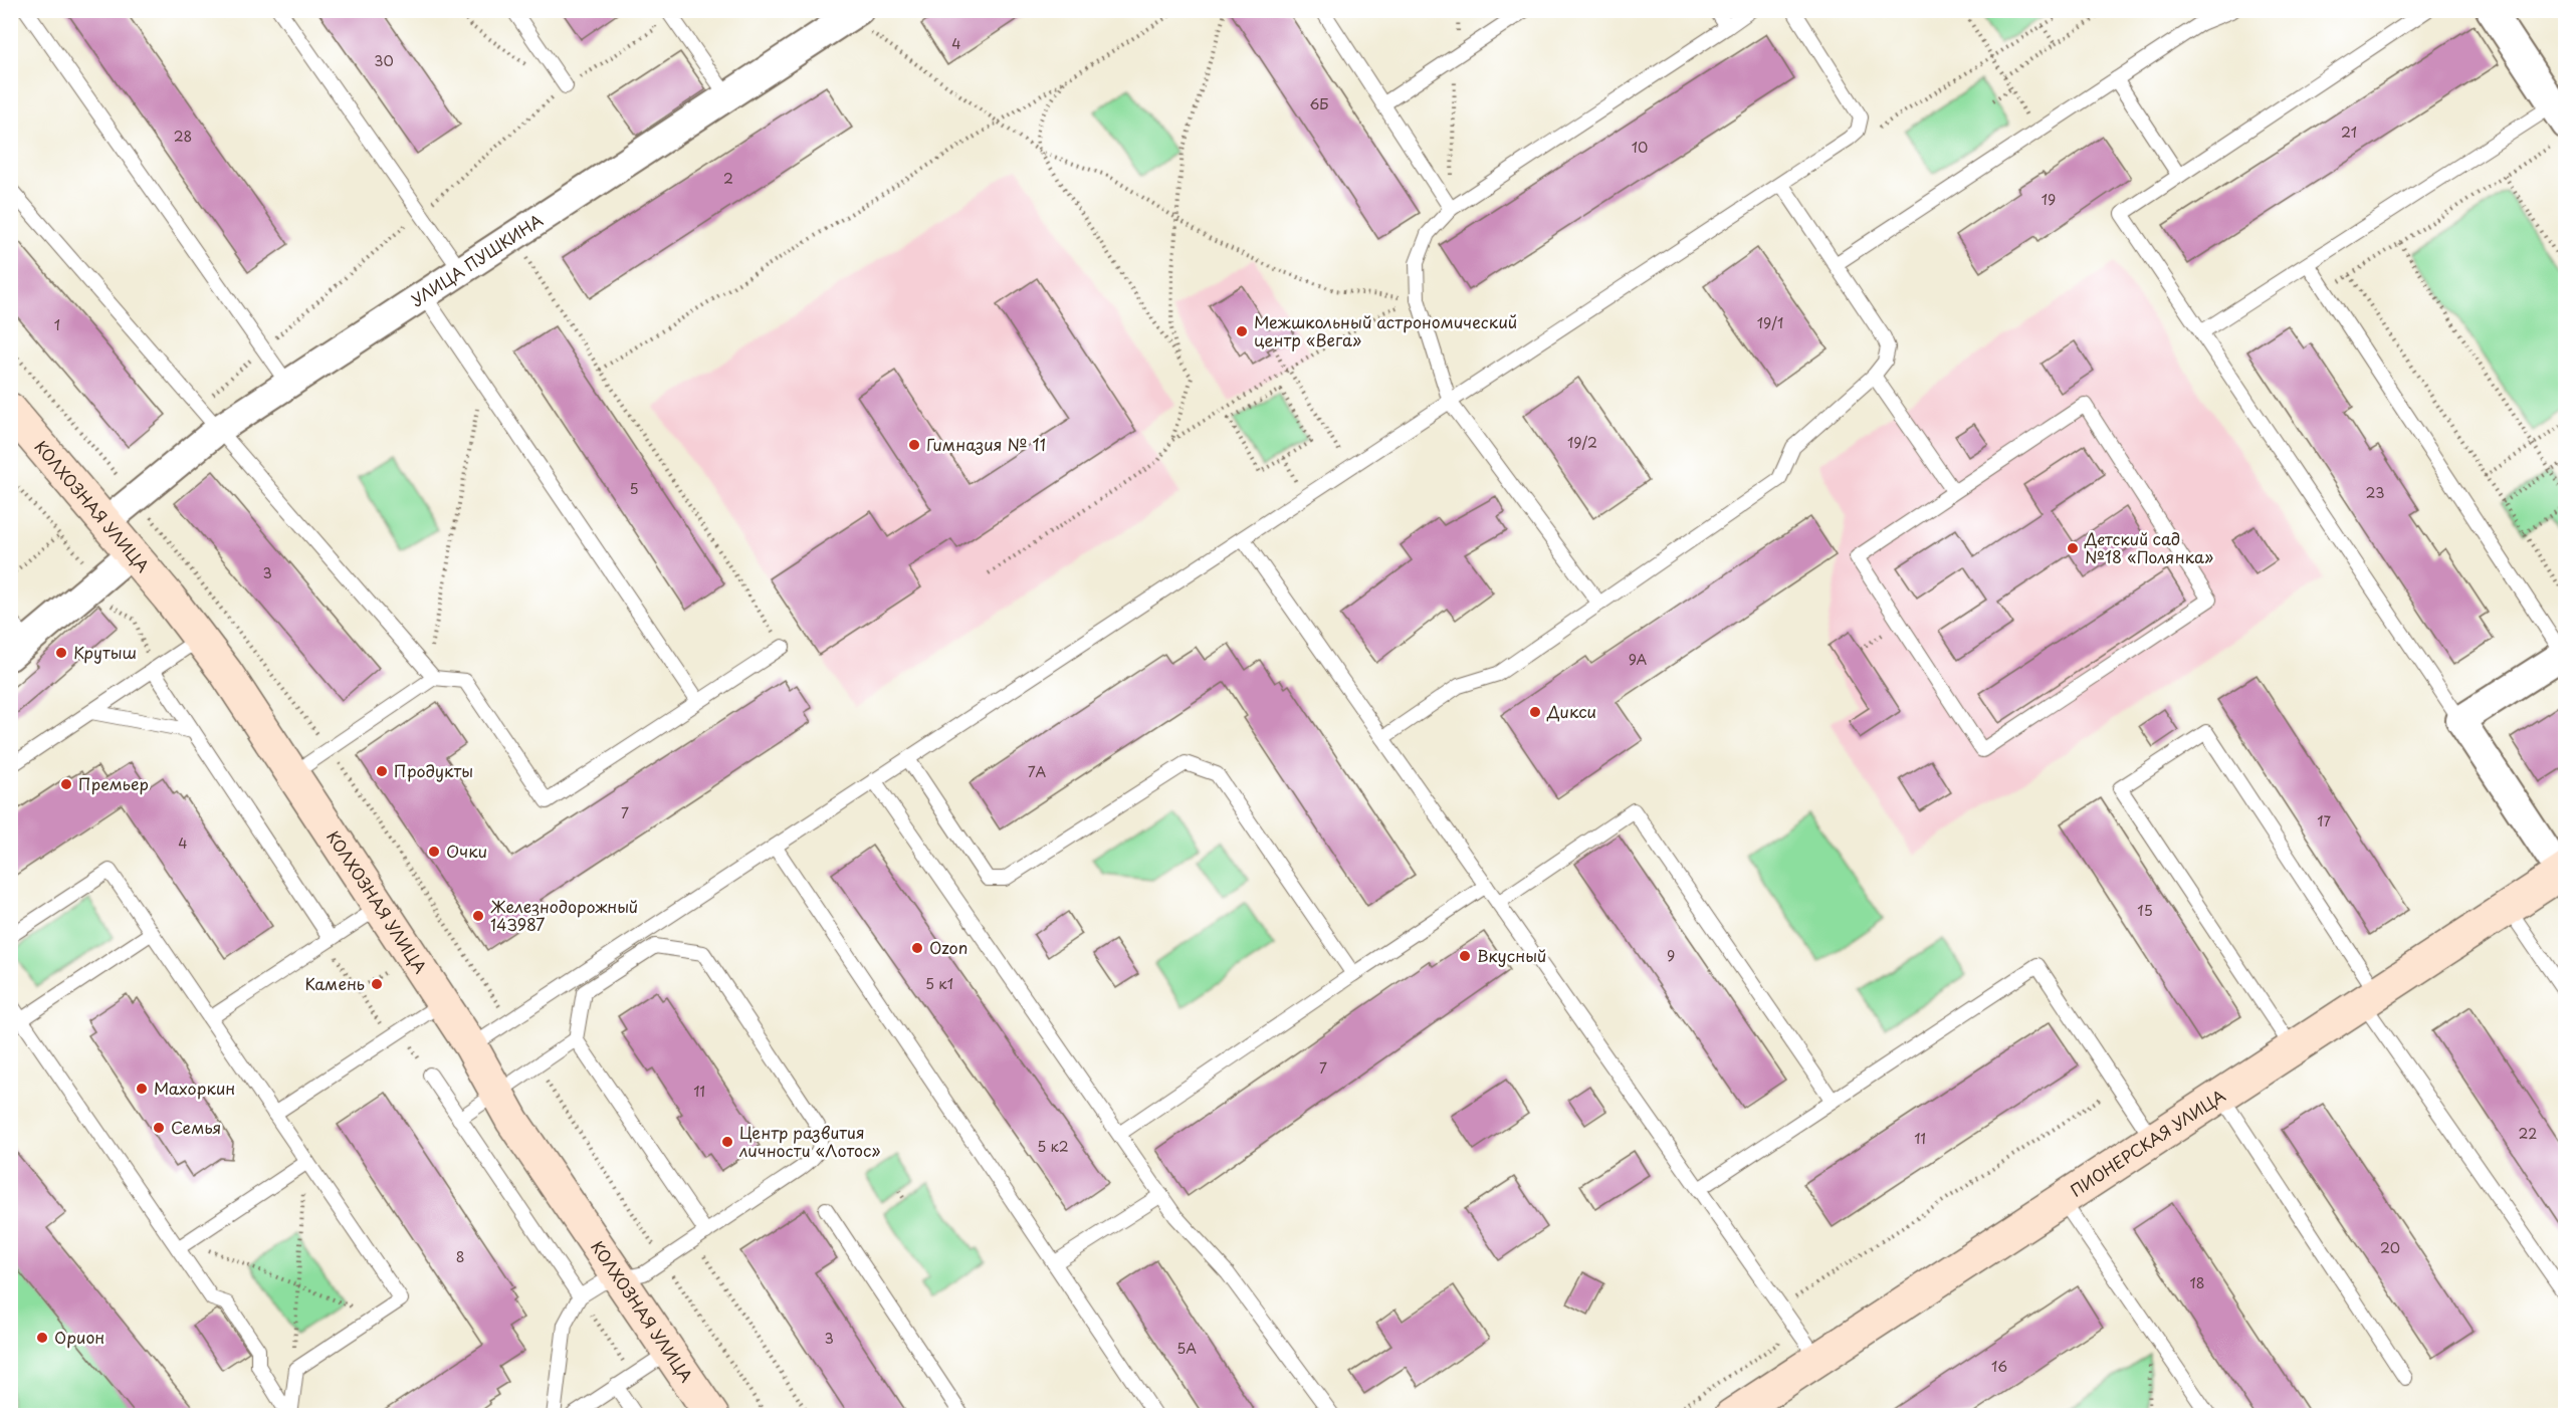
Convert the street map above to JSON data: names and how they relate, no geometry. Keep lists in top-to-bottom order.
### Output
{
  "streets": {
    "street": ["УЛИЦА ПУШКИНА", "КОЛХОЗНАЯ УЛИЦА", "ПИОНЕРСКАЯ УЛИЦА"]
  },
  "crossings": [
    ["УЛИЦА ПУШКИНА", "КОЛХОЗНАЯ УЛИЦА"]
  ],
  "places": [
    "Межшкольный астрономический центр «Вега»",
    "Гимназия № 11",
    "Детский сад №18 «Полянка»",
    "Крутыш",
    "Дикси",
    "Продукты",
    "Премьер",
    "Очки",
    "Железнодорожный 143987",
    "Ozon",
    "Вкусный",
    "Камень",
    "Махоркин",
    "Семья",
    "Центр развития личности «Лотос»",
    "Орион"
  ],
  "house_numbers": [
    "4",
    "30",
    "6Б",
    "21",
    "28",
    "10",
    "2",
    "19",
    "19/1",
    "1",
    "19/2",
    "5",
    "23",
    "3",
    "9А",
    "7А",
    "7",
    "17",
    "4",
    "15",
    "9",
    "5 к1",
    "7",
    "11",
    "22",
    "11",
    "5 к2",
    "20",
    "8",
    "18",
    "3",
    "5А",
    "16"
  ]
}
